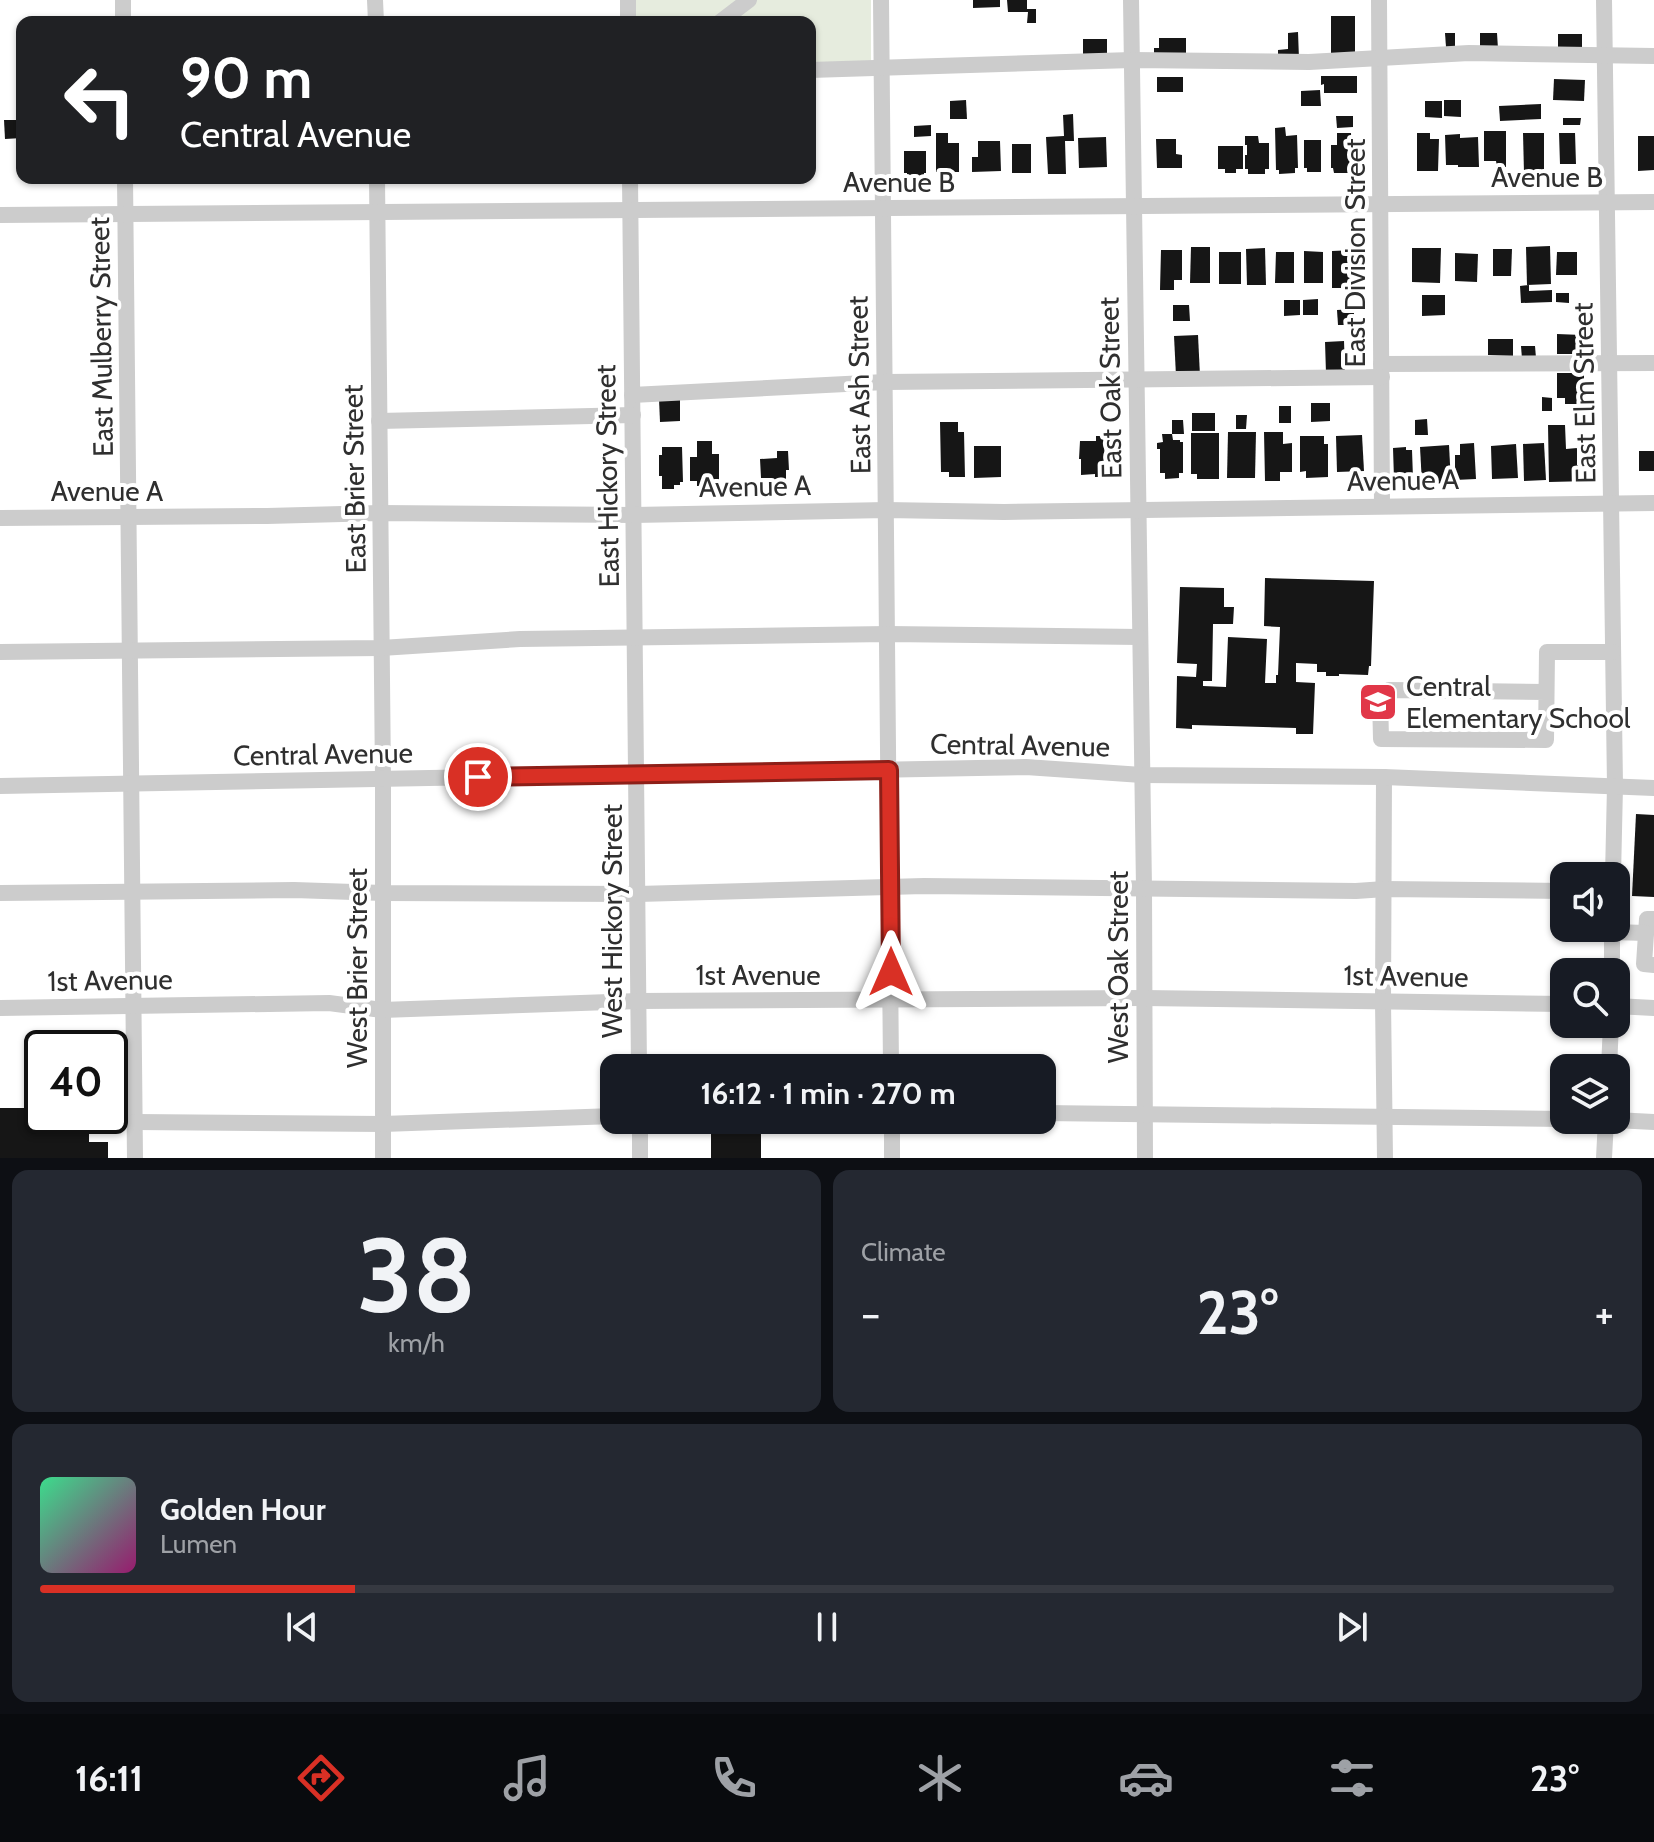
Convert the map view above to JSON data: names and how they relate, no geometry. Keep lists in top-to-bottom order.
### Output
{
  "streets": {
    "street": [
      "Avenue B",
      "East Division Street",
      "East Mulberry Street",
      "East Ash Street",
      "East Oak Street",
      "East Elm Street",
      "East Hickory Street",
      "East Brier Street",
      "Avenue A",
      "Central Avenue",
      "West Hickory Street",
      "West Oak Street",
      "West Brier Street",
      "1st Avenue"
    ]
  },
  "crossings": [
    ["Avenue B", "East Division Street"],
    ["Avenue B", "East Mulberry Street"],
    ["Avenue B", "East Ash Street"],
    ["Avenue B", "East Oak Street"],
    ["Avenue B", "East Elm Street"],
    ["Avenue B", "East Hickory Street"],
    ["Avenue B", "East Brier Street"],
    ["East Division Street", "Avenue A"],
    ["East Mulberry Street", "Avenue A"],
    ["East Mulberry Street", "Central Avenue"],
    ["East Mulberry Street", "1st Avenue"],
    ["East Ash Street", "Avenue A"],
    ["East Ash Street", "Central Avenue"],
    ["East Ash Street", "1st Avenue"],
    ["East Oak Street", "Avenue A"],
    ["East Oak Street", "Central Avenue"],
    ["East Oak Street", "West Oak Street"],
    ["East Elm Street", "Avenue A"],
    ["East Elm Street", "Central Avenue"],
    ["East Hickory Street", "Avenue A"],
    ["East Hickory Street", "Central Avenue"],
    ["East Hickory Street", "West Hickory Street"],
    ["East Brier Street", "Avenue A"],
    ["East Brier Street", "Central Avenue"],
    ["East Brier Street", "West Brier Street"],
    ["Central Avenue", "West Hickory Street"],
    ["Central Avenue", "West Oak Street"],
    ["Central Avenue", "West Brier Street"],
    ["West Hickory Street", "1st Avenue"],
    ["West Oak Street", "1st Avenue"],
    ["West Brier Street", "1st Avenue"]
  ],
  "places": {
    "school or university": ["Central Elementary School"]
  },
  "page": {
    "turn": ["90 m", "Central Avenue"],
    "limit": "40",
    "trip": "16:12 · 1 min · 270 m",
    "tile": [
      ["38", "km/h"],
      "Climate"
    ],
    "heat": ["−", "23°", "+"],
    "song": ["Golden Hour", "Lumen"],
    "tabs": ["16:11", "23°"]
  }
}
